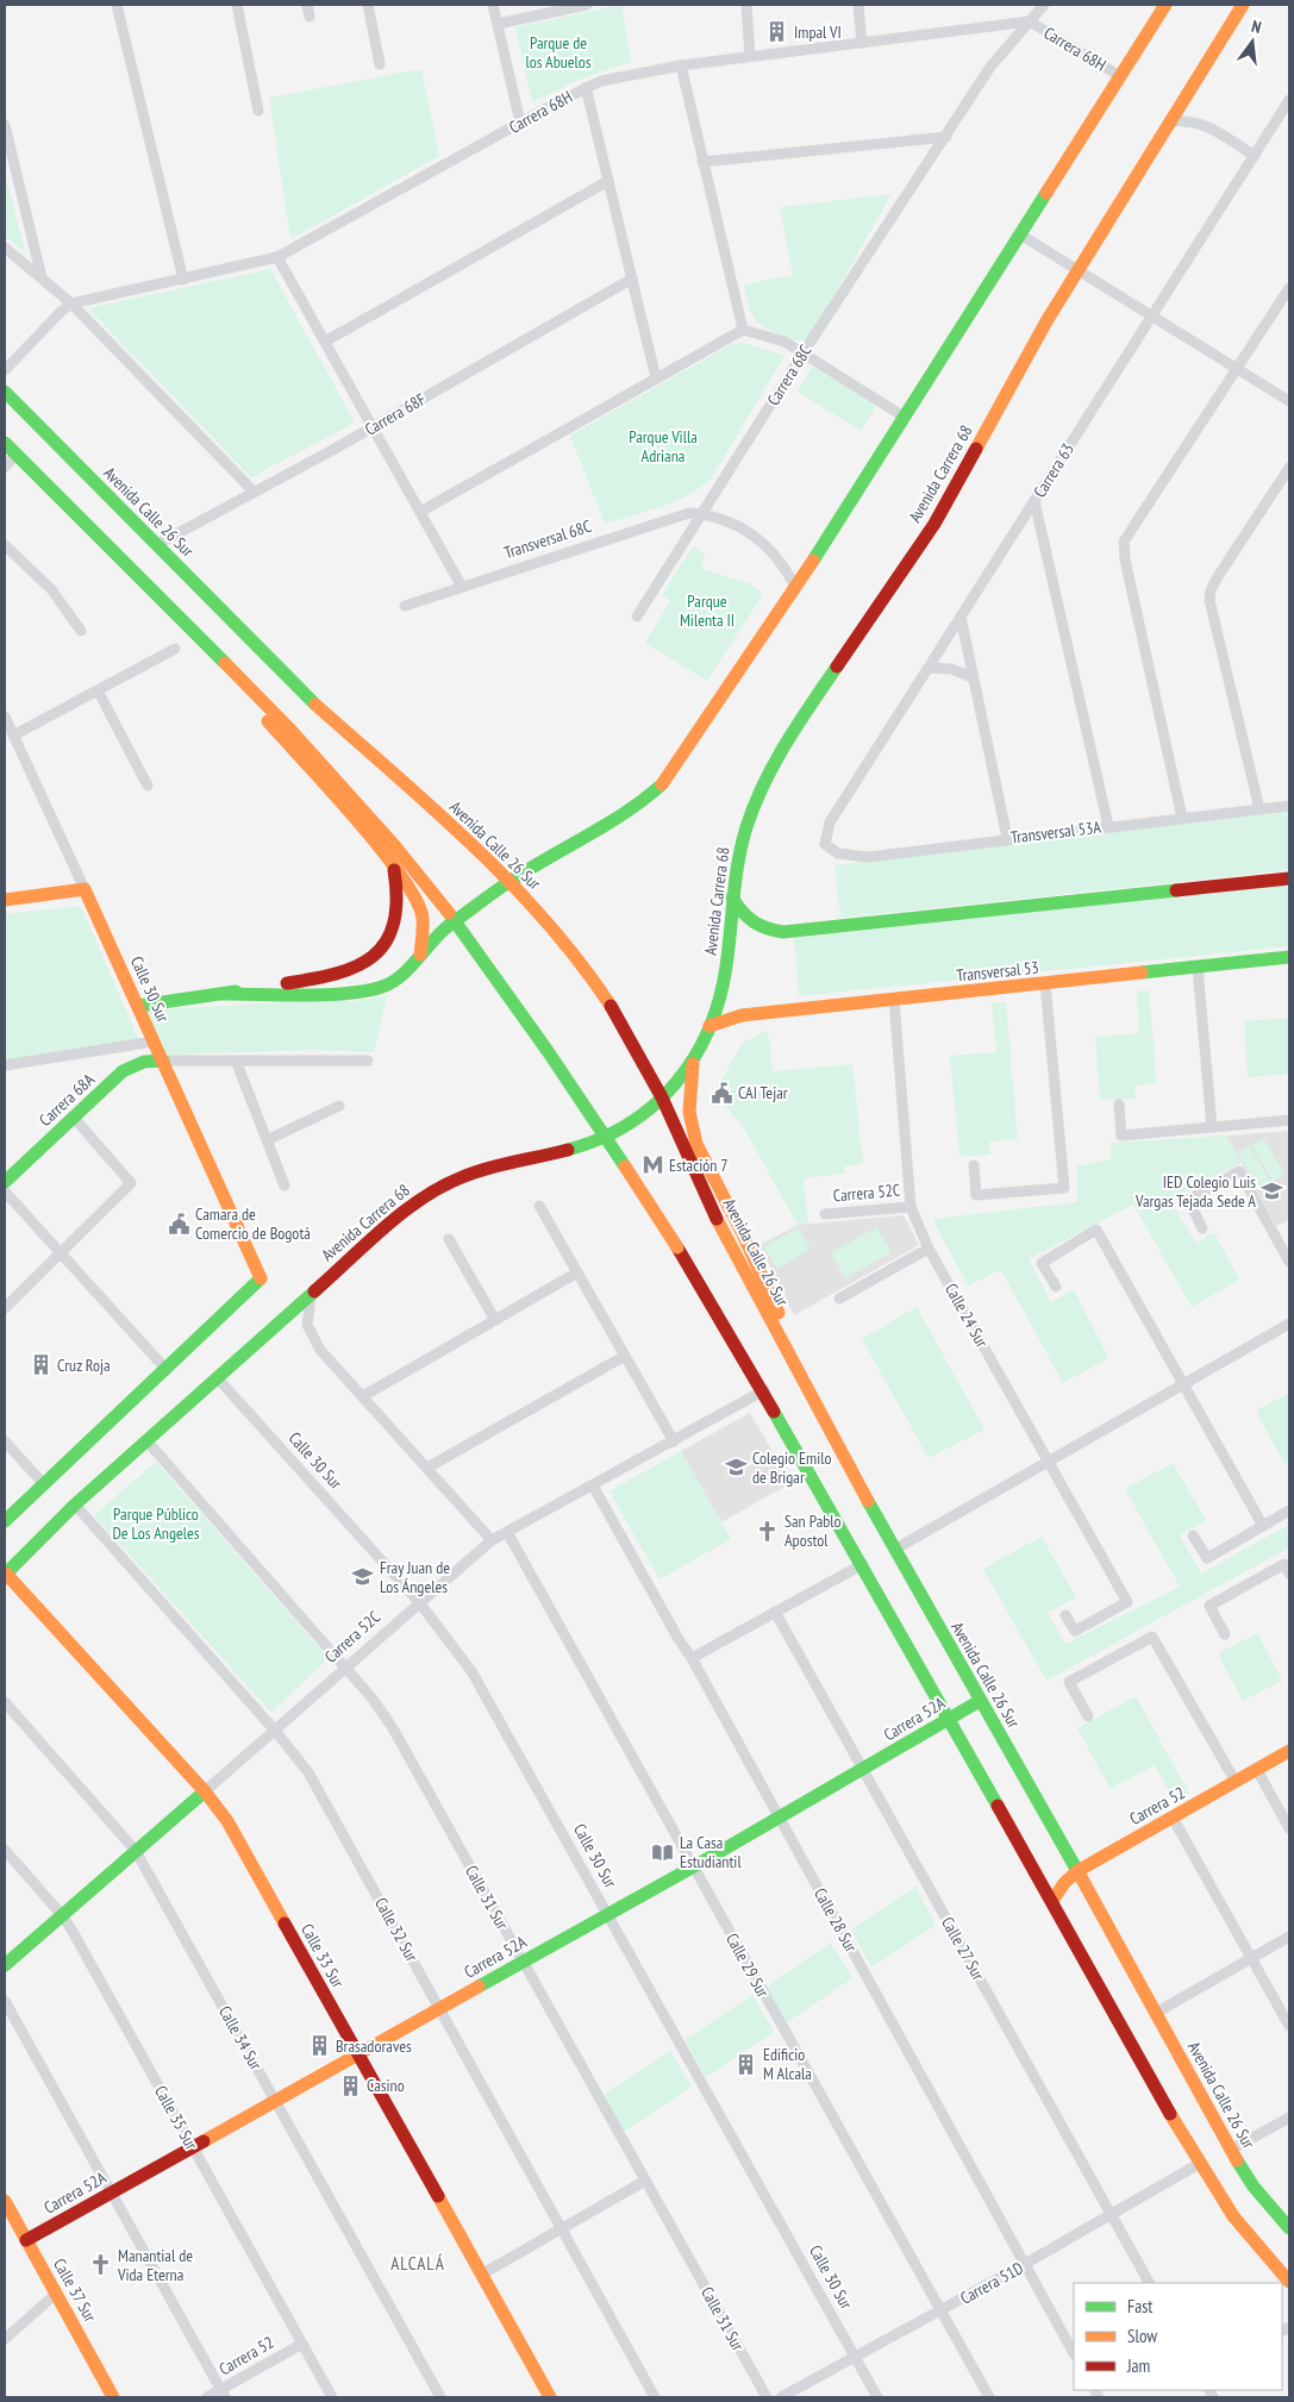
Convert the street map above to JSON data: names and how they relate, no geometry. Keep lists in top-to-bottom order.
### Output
{
  "streets": {
    "main road": [
      "Avenida Carrera 68",
      "Avenida Calle 26 Sur",
      "Transversal 53",
      "Calle 30 Sur",
      "Carrera 68A",
      "Carrera 52C",
      "Carrera 52A",
      "Carrera 52",
      "Calle 33 Sur",
      "Calle 37 Sur"
    ],
    "street": [
      "Carrera 68H",
      "Carrera 68C",
      "Carrera 68F",
      "Carrera 63",
      "Transversal 68C",
      "Transversal 53A",
      "Calle 24 Sur",
      "Calle 31 Sur",
      "Calle 28 Sur",
      "Calle 32 Sur",
      "Calle 27 Sur",
      "Calle 29 Sur",
      "Calle 34 Sur",
      "Calle 35 Sur",
      "Carrera 51D"
    ]
  },
  "crossings": [
    ["Carrera 68H", "Carrera 68C"],
    ["Carrera 68C", "Transversal 68C"],
    ["Carrera 68F", "Avenida Calle 26 Sur"],
    ["Carrera 63", "Transversal 53A"],
    ["Avenida Carrera 68", "Transversal 53"],
    ["Avenida Carrera 68", "Calle 30 Sur"],
    ["Avenida Carrera 68", "Calle 31 Sur"],
    ["Avenida Carrera 68", "Calle 32 Sur"],
    ["Avenida Carrera 68", "Calle 33 Sur"],
    ["Avenida Calle 26 Sur", "Carrera 52A"],
    ["Avenida Calle 26 Sur", "Carrera 52"],
    ["Transversal 53", "Calle 24 Sur"],
    ["Calle 30 Sur", "Carrera 68A"],
    ["Calle 30 Sur", "Carrera 52C"],
    ["Calle 30 Sur", "Carrera 52A"],
    ["Calle 30 Sur", "Carrera 51D"],
    ["Carrera 52C", "Calle 24 Sur"],
    ["Carrera 52C", "Calle 31 Sur"],
    ["Carrera 52C", "Calle 28 Sur"],
    ["Carrera 52C", "Calle 32 Sur"],
    ["Carrera 52C", "Calle 33 Sur"],
    ["Carrera 52C", "Calle 29 Sur"],
    ["Carrera 52C", "Calle 34 Sur"],
    ["Carrera 52C", "Calle 35 Sur"],
    ["Carrera 52A", "Calle 31 Sur"],
    ["Carrera 52A", "Calle 28 Sur"],
    ["Carrera 52A", "Calle 32 Sur"],
    ["Carrera 52A", "Calle 27 Sur"],
    ["Carrera 52A", "Calle 33 Sur"],
    ["Carrera 52A", "Calle 29 Sur"],
    ["Carrera 52A", "Calle 34 Sur"],
    ["Carrera 52A", "Calle 35 Sur"],
    ["Carrera 52A", "Calle 37 Sur"],
    ["Carrera 52", "Calle 35 Sur"],
    ["Calle 28 Sur", "Carrera 51D"],
    ["Calle 27 Sur", "Carrera 51D"],
    ["Calle 29 Sur", "Carrera 51D"]
  ],
  "districts": ["ALCALÁ"],
  "parks": [
    "Parque de los Abuelos",
    "Parque Villa Adriana",
    "Parque Milenta II",
    "Parque Público De Los Angeles"
  ],
  "places": {
    "building": [
      "Impal VI",
      "Cruz Roja",
      "Brasadoraves",
      "Edificio M Alcala",
      "Casino"
    ],
    "public building": ["CAI Tejar", "Camara de Comercio de Bogotá"],
    "metro station": ["Estación 7"],
    "school or university": ["IED Colegio Luis Vargas Tejada Sede A", "Colegio Emilo de Brigar", "Fray Juan de Los Ángeles"],
    "church": ["San Pablo Apostol", "Manantial de Vida Eterna"],
    "library": ["La Casa Estudiantil"]
  },
  "legend": ["Fast", "Slow", "Jam"],
  "north": "top"
}
